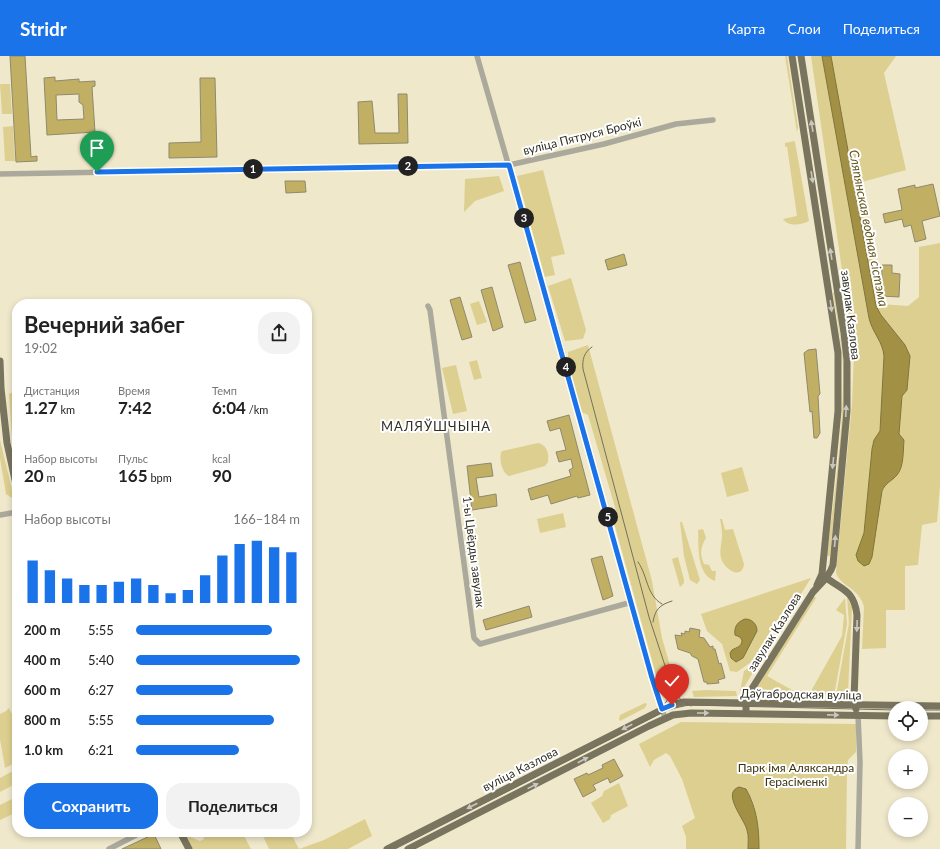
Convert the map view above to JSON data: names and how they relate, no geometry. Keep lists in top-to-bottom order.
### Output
{
  "streets": {
    "main road": ["завулак Казлова", "Даўгабродская вуліца", "вуліца Казлова"],
    "street": ["вуліца Пятруся Броўкі", "1-ы Цвёрды завулак"]
  },
  "crossings": [
    ["завулак Казлова", "Даўгабродская вуліца"],
    ["Даўгабродская вуліца", "вуліца Казлова"]
  ],
  "districts": ["МАЛЯЎШЧЫНА"],
  "water": ["Сляпянская водная сістэма"],
  "parks": ["Парк імя Аляксандра Герасіменкі"],
  "page": {
    "header": "Stridr",
    "nav": ["Карта", "Слои", "Поделиться"],
    "pins": [
      "2",
      "1",
      "3",
      "4",
      "5"
    ],
    "heading": ["Вечерний забег", "19:02"],
    "stats": [
      ["Дистанция", "1.27 km"],
      ["Время", "7:42"],
      ["Темп", "6:04 /km"],
      ["Набор высоты", "20 m"],
      ["Пульс", "165 bpm"],
      ["kcal", "90"]
    ],
    "chart": ["Набор высоты", "166–184 m"],
    "list": [
      {
        "name": "200 m",
        "note": "5:55"
      },
      {
        "name": "400 m",
        "note": "5:40"
      },
      {
        "name": "600 m",
        "note": "6:27"
      },
      {
        "name": "800 m",
        "note": "5:55"
      },
      {
        "name": "1.0 km",
        "note": "6:21"
      }
    ],
    "map_buttons": ["+", "−"],
    "buttons": ["Сохранить", "Поделиться"]
  }
}
